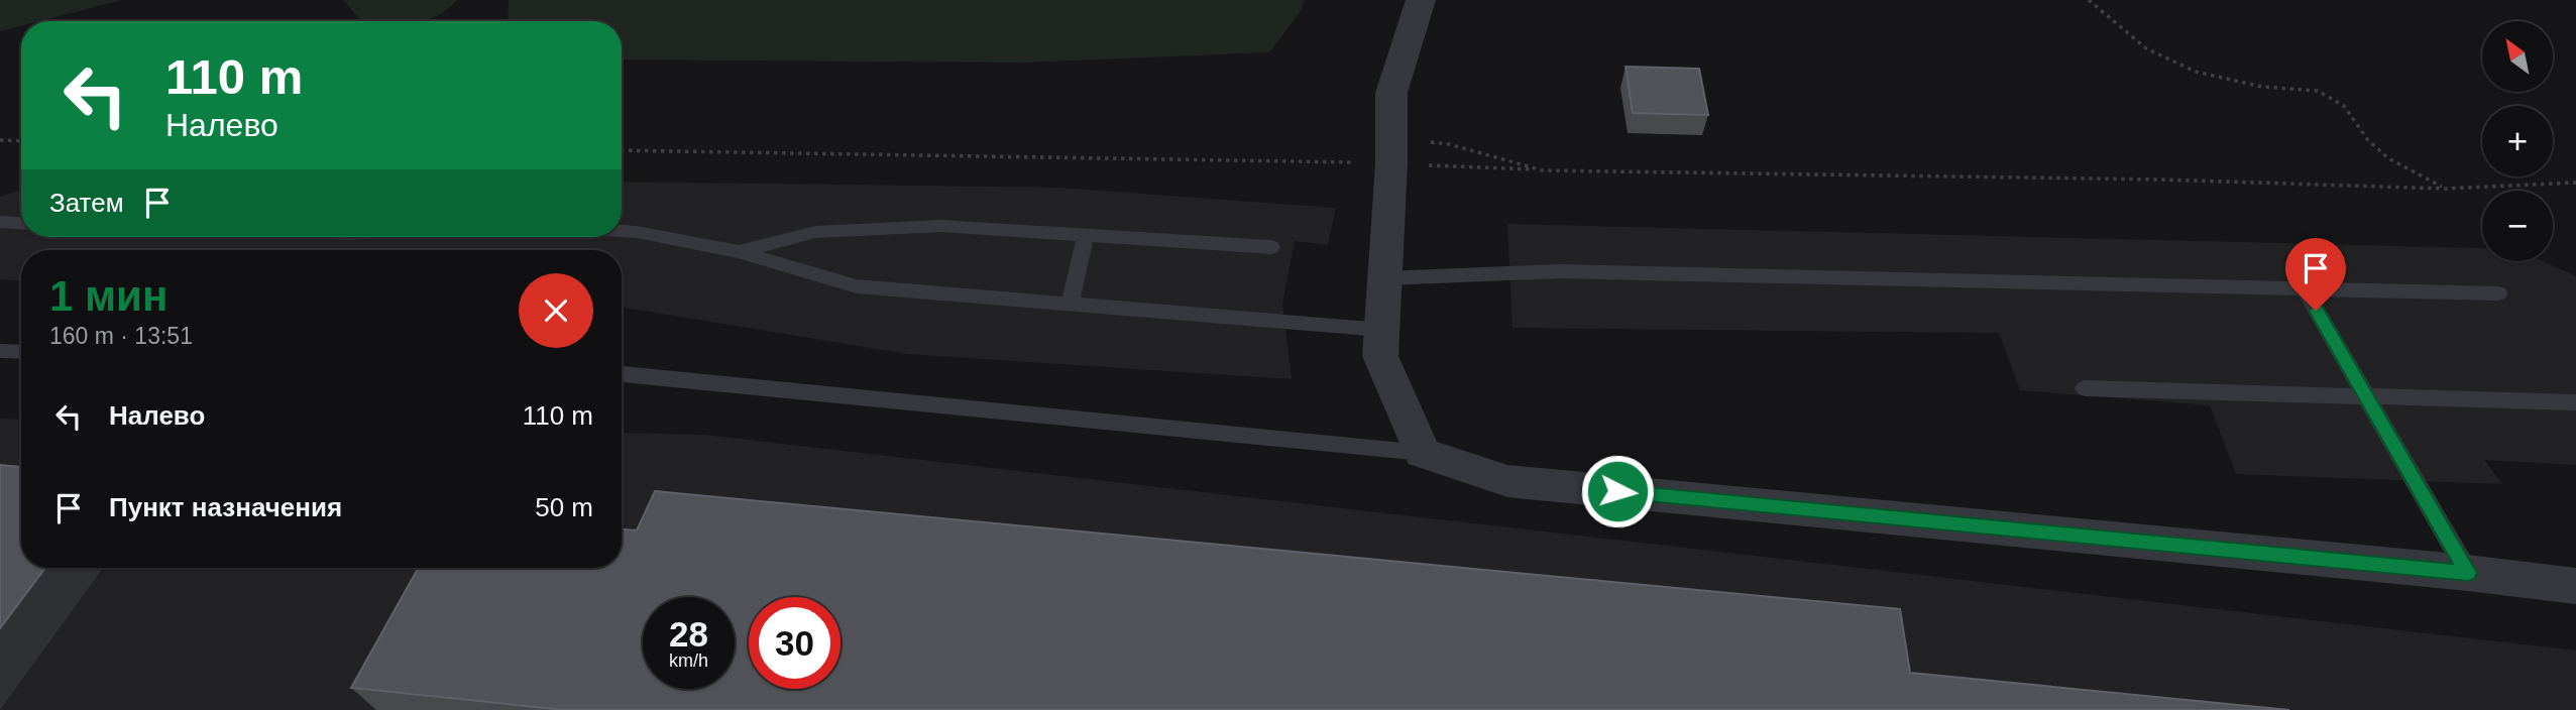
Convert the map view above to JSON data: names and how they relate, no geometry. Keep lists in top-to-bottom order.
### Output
{
  "north": "top left",
  "page": {
    "map_buttons": ["+", "−"],
    "turn": ["110 m", "Налево"],
    "then": "Затем",
    "heading": ["1 мин", "160 m · 13:51"],
    "list": [
      {
        "name": "Налево",
        "value": "110 m"
      },
      {
        "name": "Пункт назначения",
        "value": "50 m"
      }
    ],
    "speed": "28 km/h",
    "limit": "30"
  }
}
